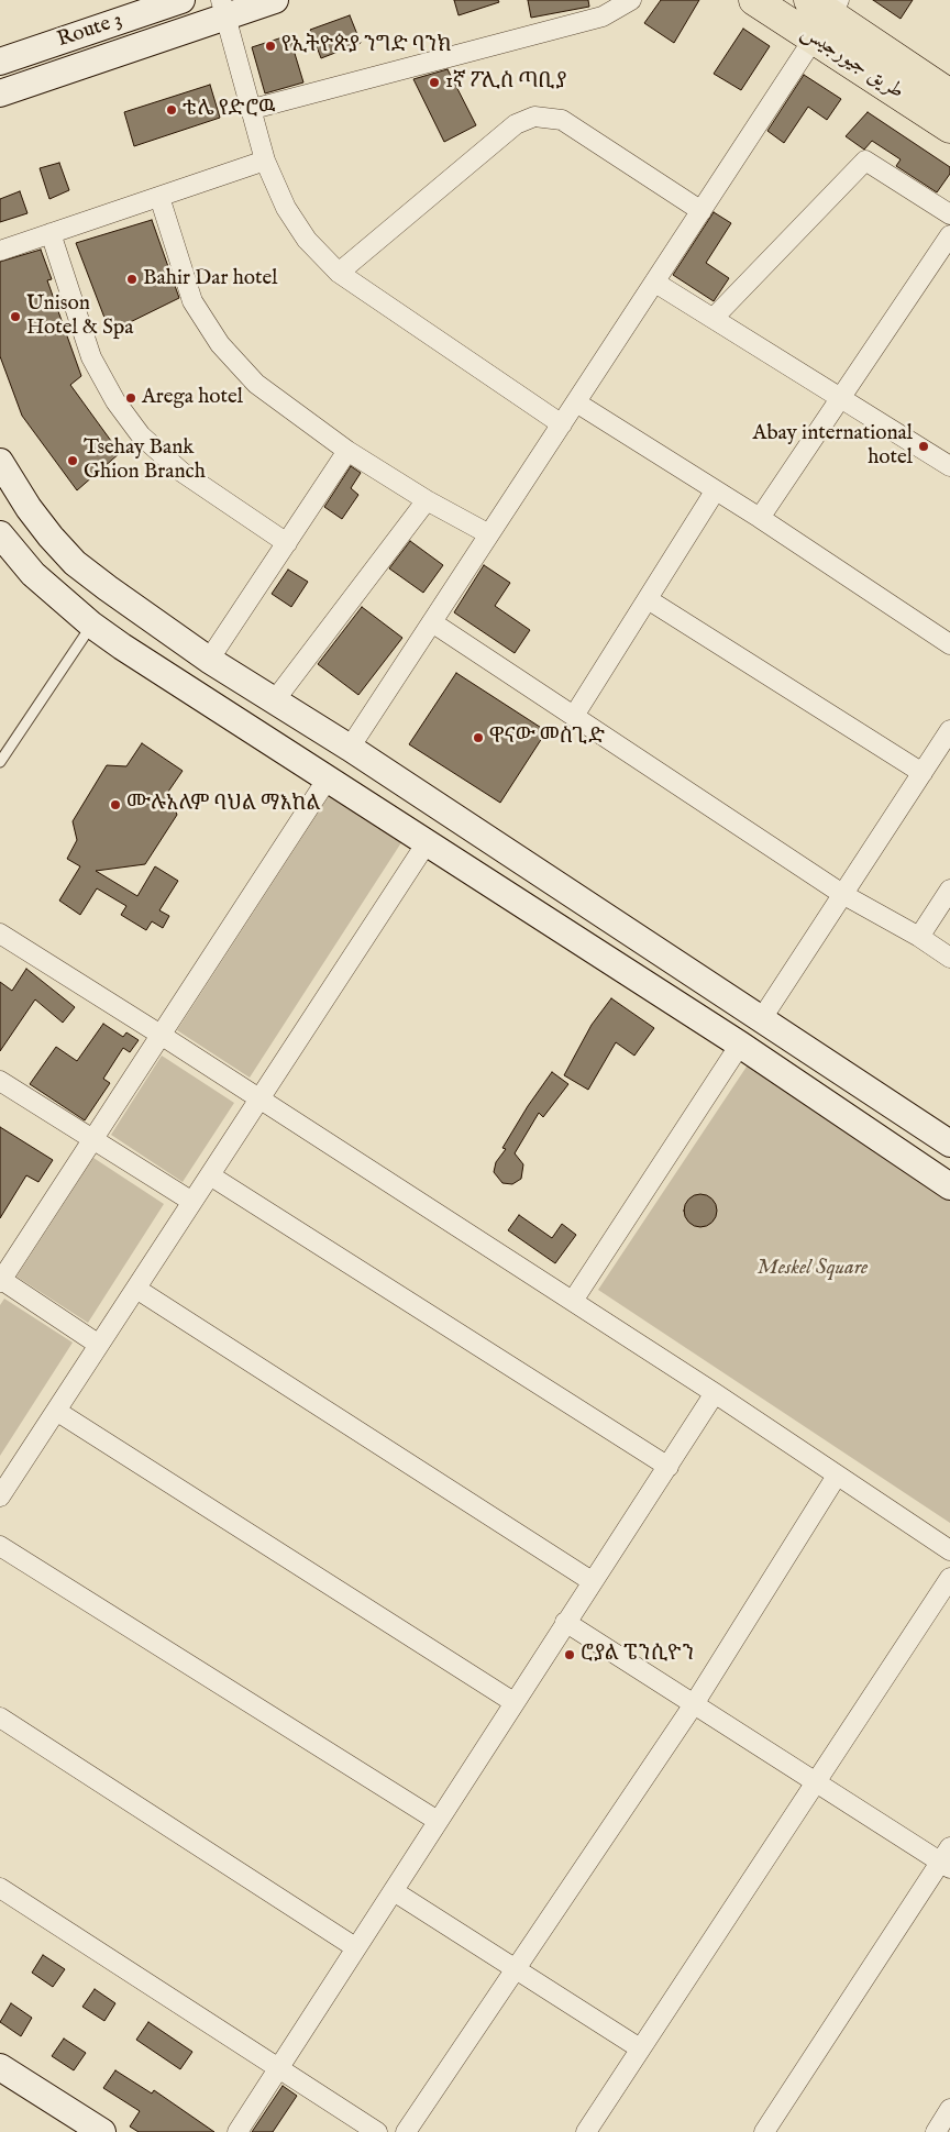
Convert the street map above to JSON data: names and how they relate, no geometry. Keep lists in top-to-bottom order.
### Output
{
  "streets": {
    "highway": ["طريق جيورجيس"],
    "street": ["Route 3"]
  },
  "parks": ["Meskel Square"],
  "places": [
    "የኢትዮጵያ ንግድ ባንክ",
    "1ኛ ፖሊስ ጣቢያ",
    "ቴሌ የድሮዉ",
    "Bahir Dar hotel",
    "Unison Hotel & Spa",
    "Arega hotel",
    "Abay international hotel",
    "Tsehay Bank Ghion Branch",
    "ዋናው መስጊድ",
    "ሙሉአለም ባህል ማእከል",
    "ሮያል ፔንሲዮን"
  ]
}
